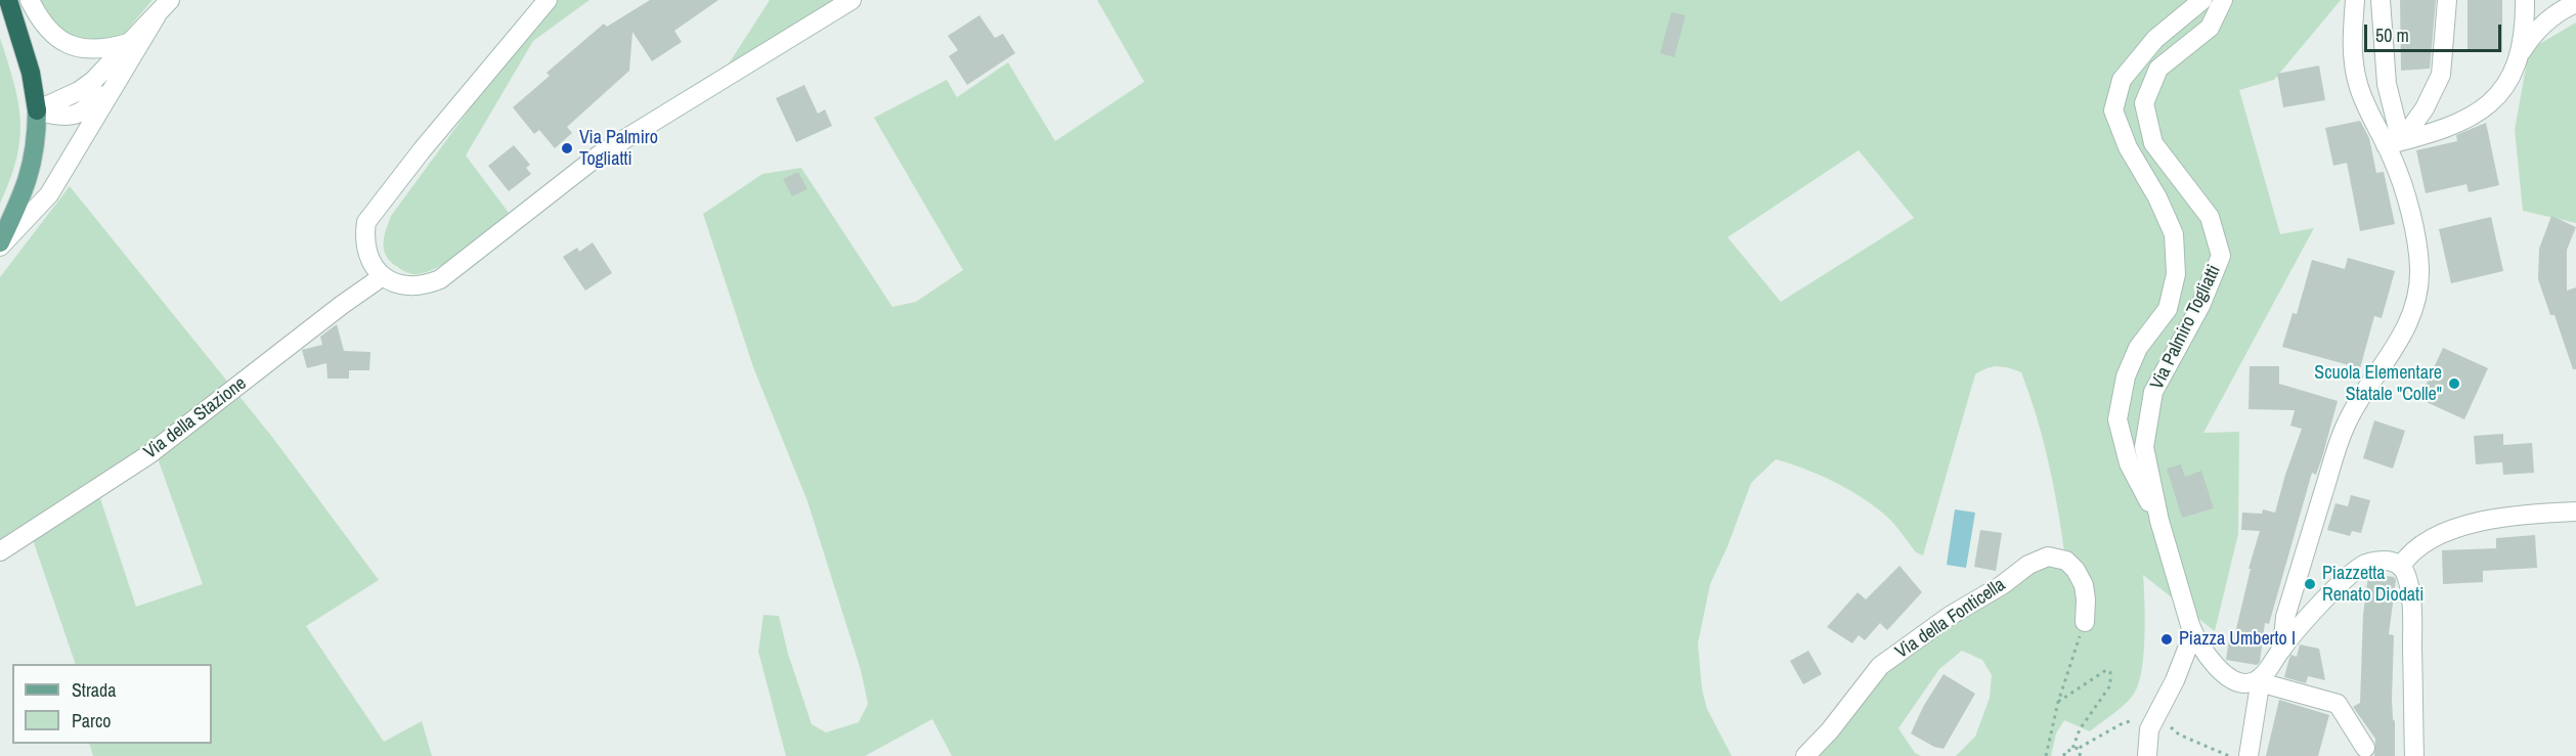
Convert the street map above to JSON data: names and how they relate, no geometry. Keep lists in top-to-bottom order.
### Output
{
  "streets": {
    "street": ["Via Palmiro Togliatti", "Via della Stazione", "Via della Fonticella"]
  },
  "places": [
    "Via Palmiro Togliatti",
    "Scuola Elementare Statale \"Colle\"",
    "Piazzetta Renato Diodati",
    "Piazza Umberto I"
  ],
  "legend": ["Strada", "Parco"],
  "scale_bar": "50 m"
}
